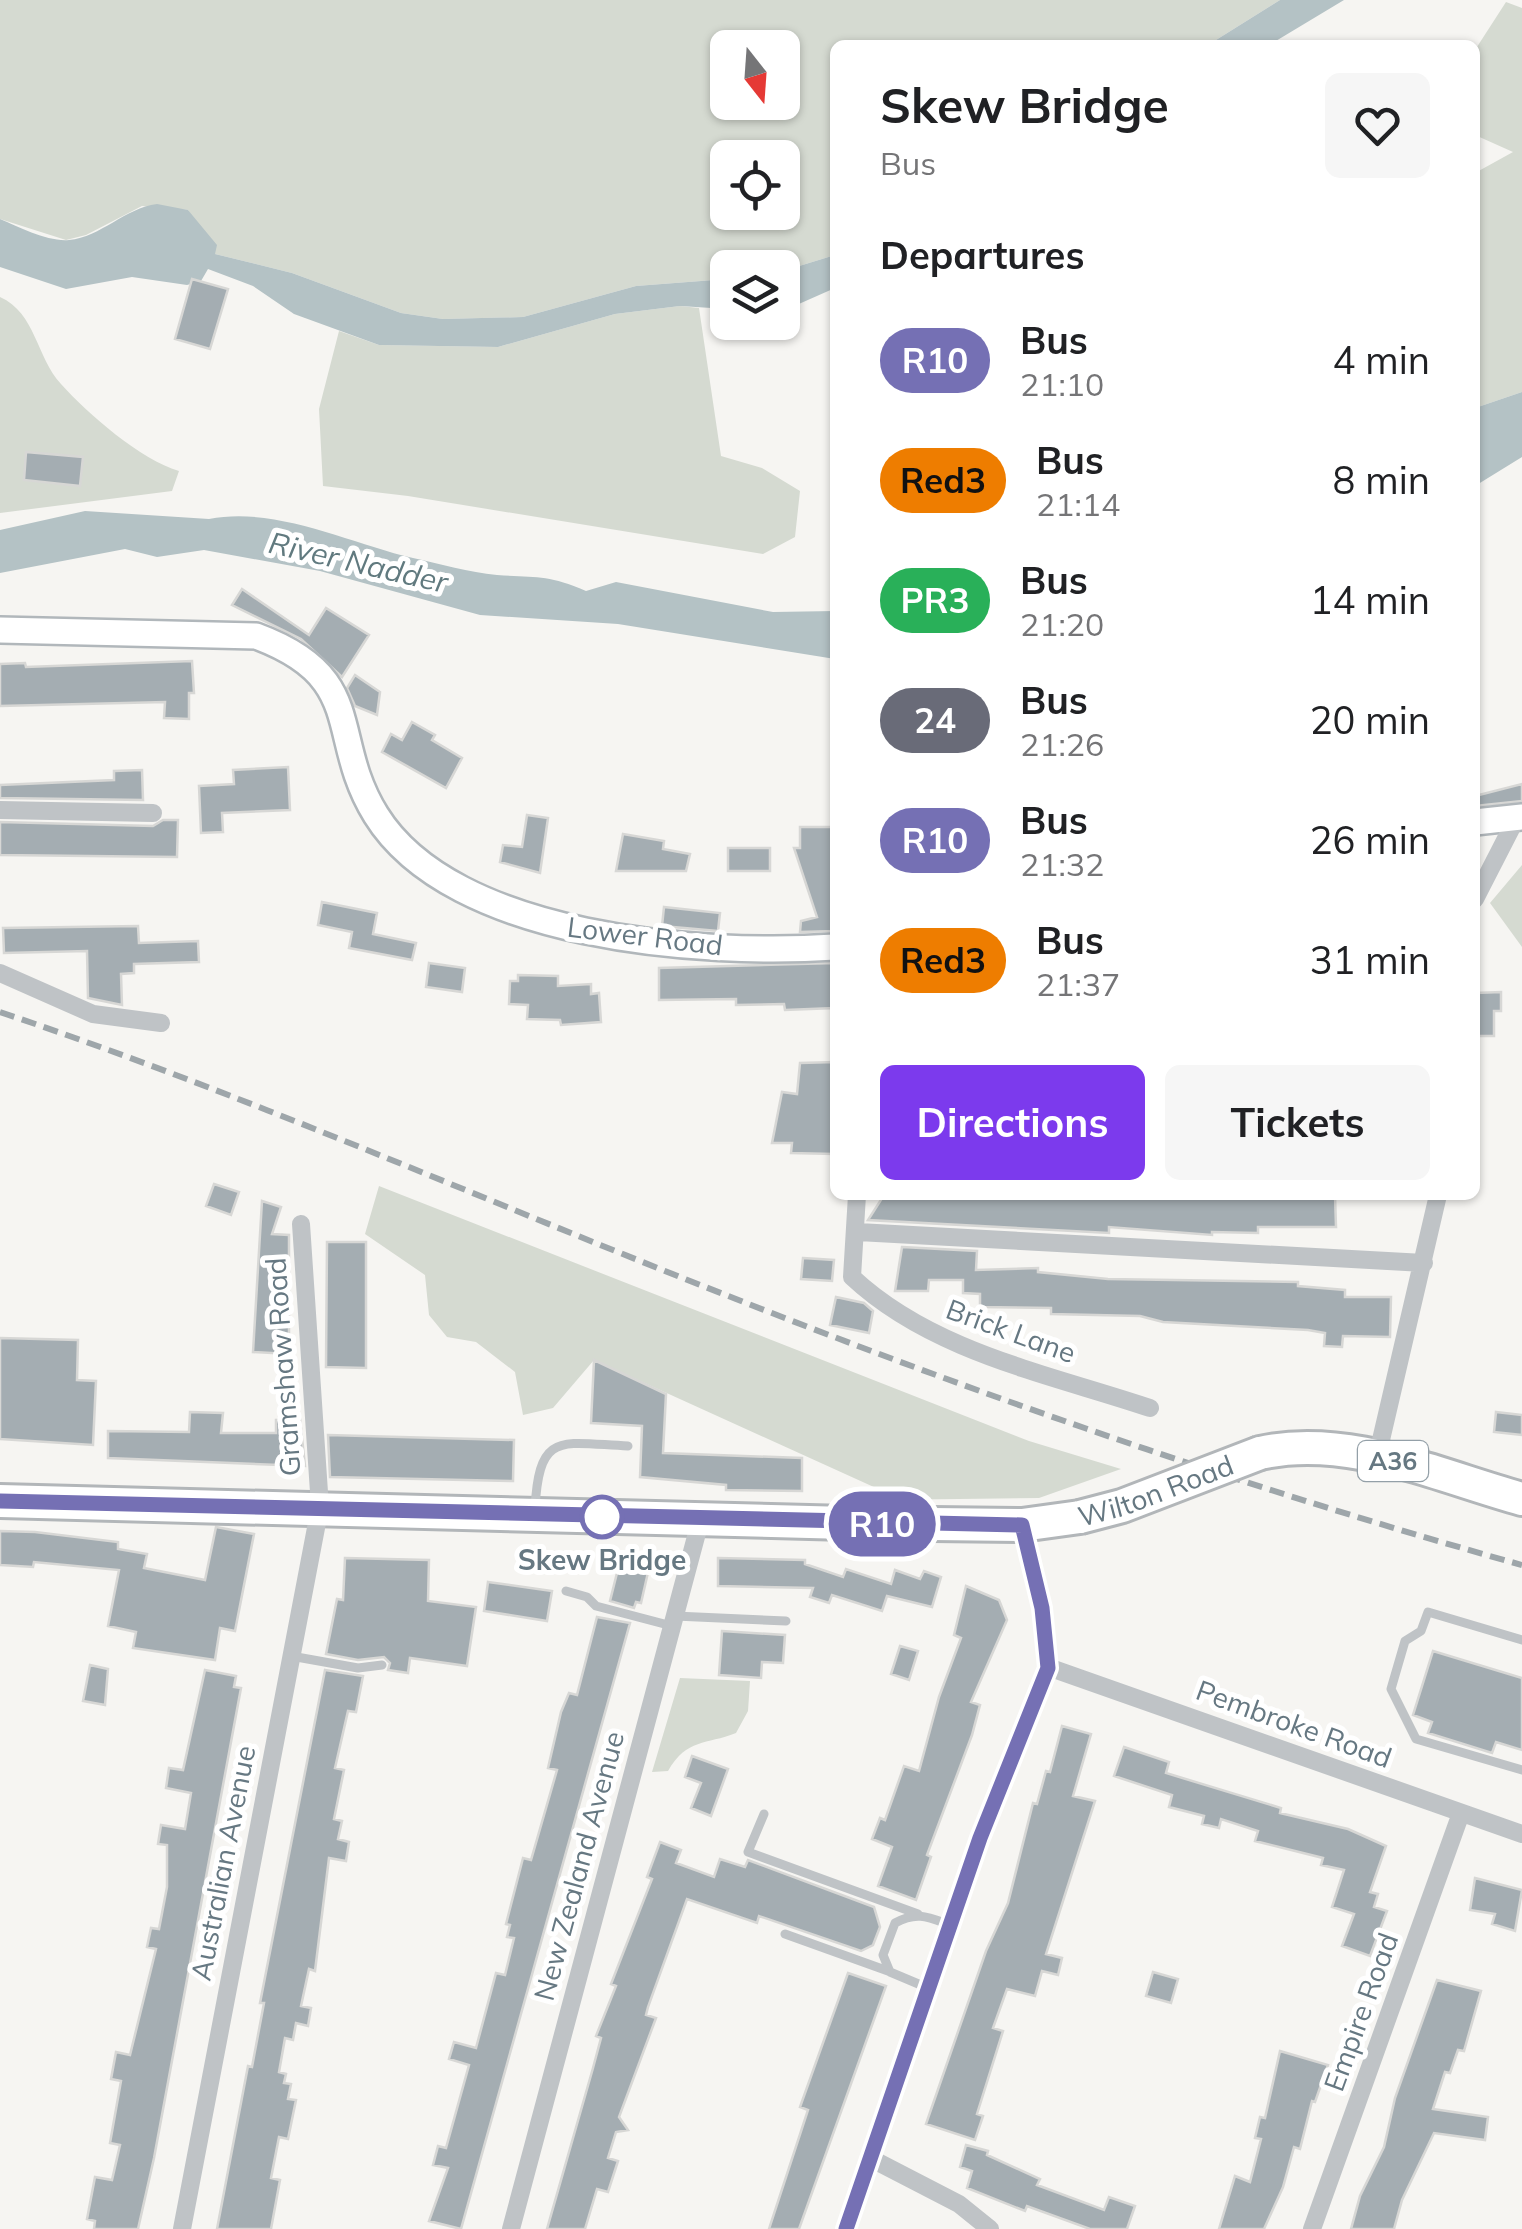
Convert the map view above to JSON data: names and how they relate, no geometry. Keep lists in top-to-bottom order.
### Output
{
  "streets": {
    "highway": ["A36", "Wilton Road"],
    "street": [
      "Lower Road",
      "Brick Lane",
      "Gramshaw Road",
      "Pembroke Road",
      "Australian Avenue",
      "New Zealand Avenue",
      "Empire Road"
    ]
  },
  "crossings": [
    ["Gramshaw Road", "Wilton Road"],
    ["Gramshaw Road", "Australian Avenue"],
    ["Wilton Road", "Australian Avenue"],
    ["Wilton Road", "New Zealand Avenue"],
    ["Pembroke Road", "Empire Road"]
  ],
  "water": ["River Nadder"],
  "places": ["Skew Bridge"],
  "lines": ["bus line R10"],
  "north": "bottom",
  "page": {
    "on_map": "R10",
    "heading": [
      ["Skew Bridge", "Bus"],
      "Departures"
    ],
    "list": [
      {
        "mark": "R10",
        "name": "Bus",
        "note": "21:10",
        "value": "4 min"
      },
      {
        "mark": "Red3",
        "name": "Bus",
        "note": "21:14",
        "value": "8 min"
      },
      {
        "mark": "PR3",
        "name": "Bus",
        "note": "21:20",
        "value": "14 min"
      },
      {
        "mark": "24",
        "name": "Bus",
        "note": "21:26",
        "value": "20 min"
      },
      {
        "mark": "R10",
        "name": "Bus",
        "note": "21:32",
        "value": "26 min"
      },
      {
        "mark": "Red3",
        "name": "Bus",
        "note": "21:37",
        "value": "31 min"
      }
    ],
    "buttons": ["Directions", "Tickets"]
  }
}
